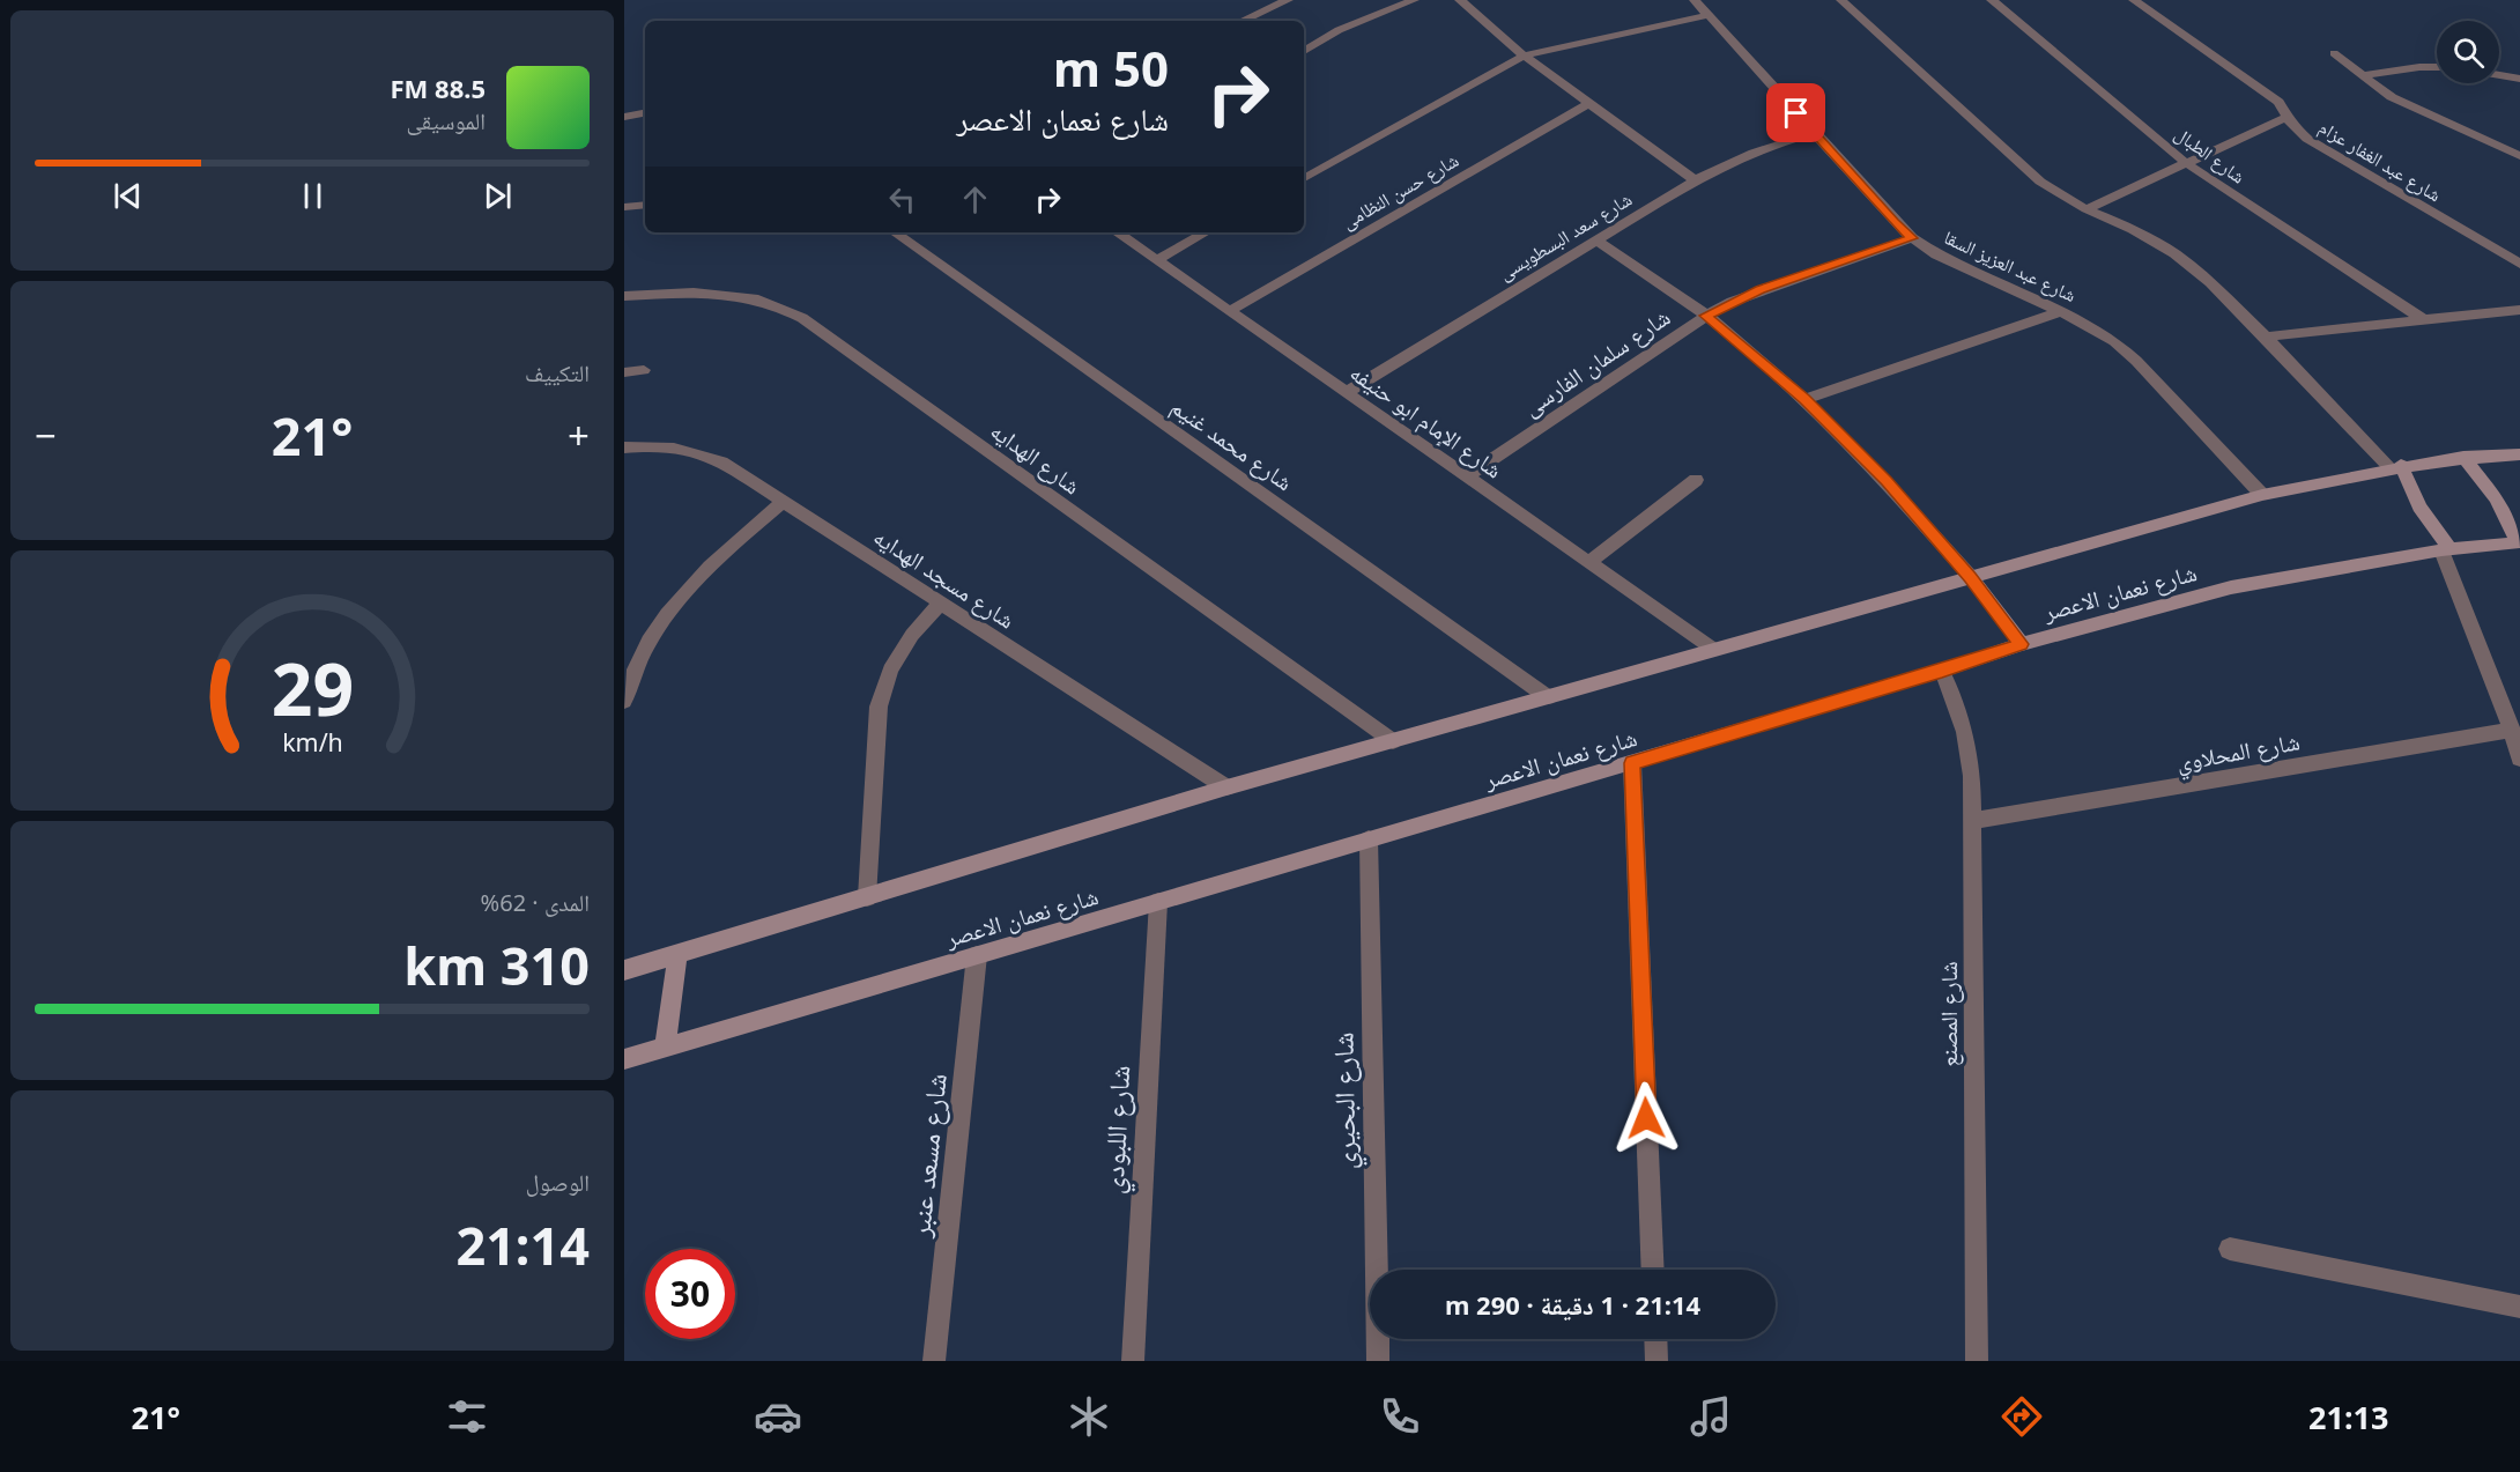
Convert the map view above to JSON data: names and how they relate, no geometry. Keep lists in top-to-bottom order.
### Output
{
  "streets": {
    "main road": ["شارع نعمان الاعصر"],
    "street": [
      "شارع الطبال",
      "شارع عبد الغفار عزام",
      "شارع حسن النظامى",
      "شارع سعد البسطويسى",
      "شارع عبد العزيز السقا",
      "شارع سلمان الفارسى",
      "شارع الإمام ابو حنيفه",
      "شارع محمد غنيم",
      "شارع الهدايه",
      "شارع مسجد الهدايه",
      "شارع المحلاوي",
      "شارع المصنع",
      "شارع البحيري",
      "شارع اللبودي",
      "شارع مسعد عنبر"
    ]
  },
  "crossings": [
    ["شارع حسن النظامى", "شارع الإمام ابو حنيفه"],
    ["شارع سعد البسطويسى", "شارع عبد العزيز السقا"],
    ["شارع سعد البسطويسى", "شارع الإمام ابو حنيفه"],
    ["شارع عبد العزيز السقا", "شارع سلمان الفارسى"],
    ["شارع سلمان الفارسى", "شارع الإمام ابو حنيفه"],
    ["شارع نعمان الاعصر", "شارع المصنع"],
    ["شارع نعمان الاعصر", "شارع البحيري"],
    ["شارع نعمان الاعصر", "شارع اللبودي"],
    ["شارع نعمان الاعصر", "شارع مسعد عنبر"],
    ["شارع المحلاوي", "شارع المصنع"]
  ],
  "page": {
    "turn": ["50 m", "شارع نعمان الاعصر"],
    "song": ["88.5 FM", "الموسيقى"],
    "tile": [
      "التكييف",
      ["المدى · 62%", "310 km"],
      ["الوصول", "21:14"]
    ],
    "heat": ["−", "21°", "+"],
    "limit": "30",
    "trip": "21:14 · 1 دقيقة · 290 m",
    "tabs": ["21:13", "21°"],
    "gauge": ["29", "km/h"]
  }
}
